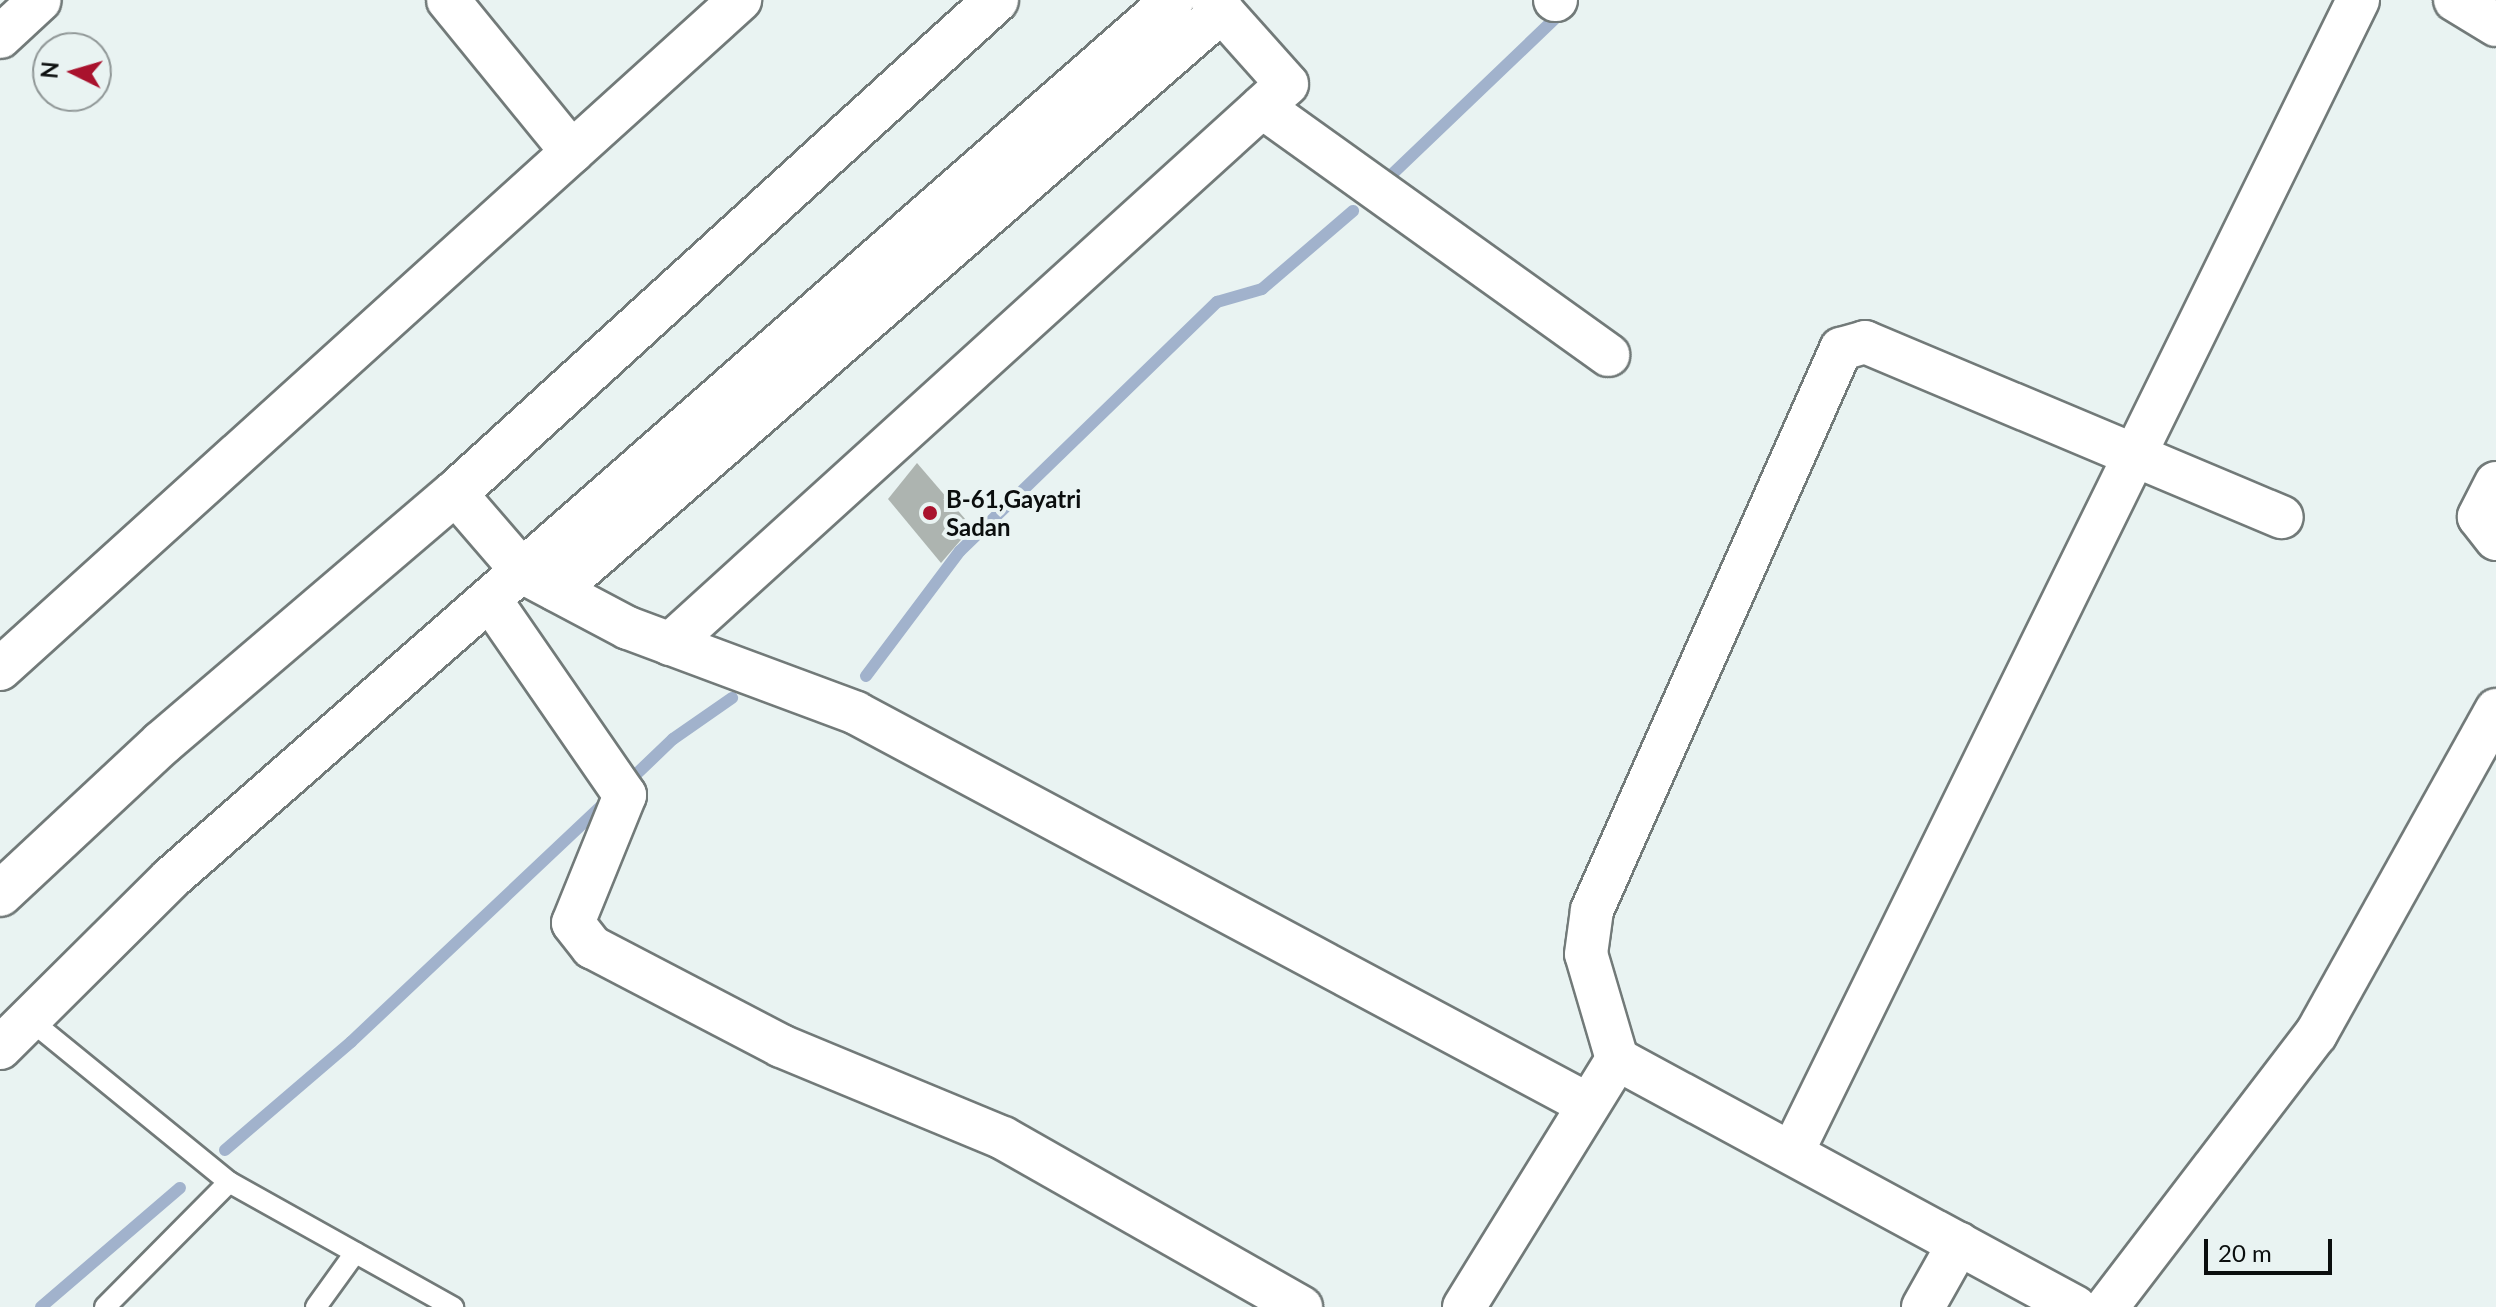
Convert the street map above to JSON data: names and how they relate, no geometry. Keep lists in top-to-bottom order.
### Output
{
  "places": ["B-61,Gayatri Sadan"],
  "scale_bar": "20 m",
  "north": "left"
}
